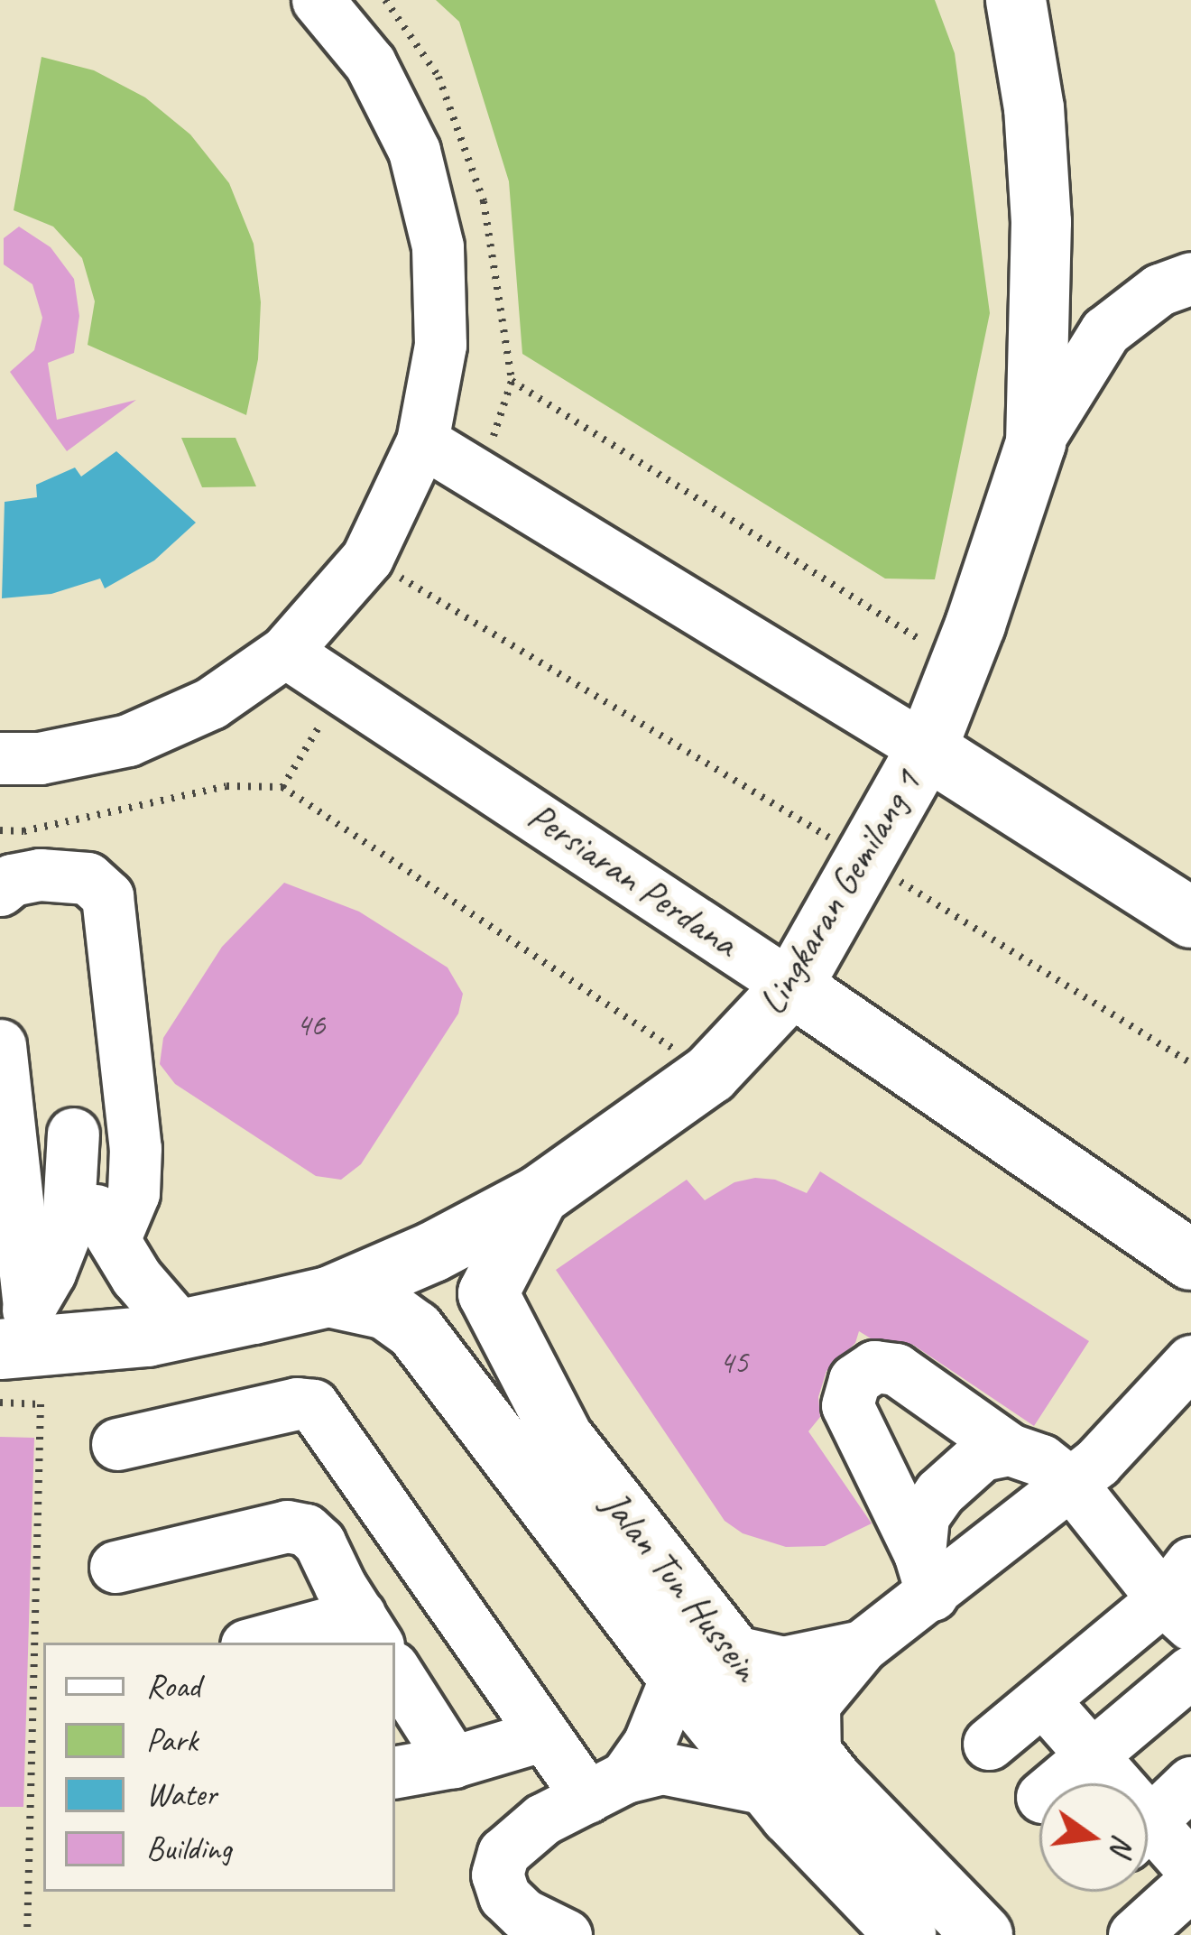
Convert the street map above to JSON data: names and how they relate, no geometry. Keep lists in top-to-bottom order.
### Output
{
  "streets": {
    "main road": ["Persiaran Perdana", "Lingkaran Gemilang 1", "Jalan Tun Hussein"]
  },
  "crossings": [
    ["Persiaran Perdana", "Lingkaran Gemilang 1"],
    ["Lingkaran Gemilang 1", "Jalan Tun Hussein"]
  ],
  "house_numbers": ["46", "45"],
  "legend": [
    "Road",
    "Park",
    "Water",
    "Building"
  ],
  "north": "right"
}
